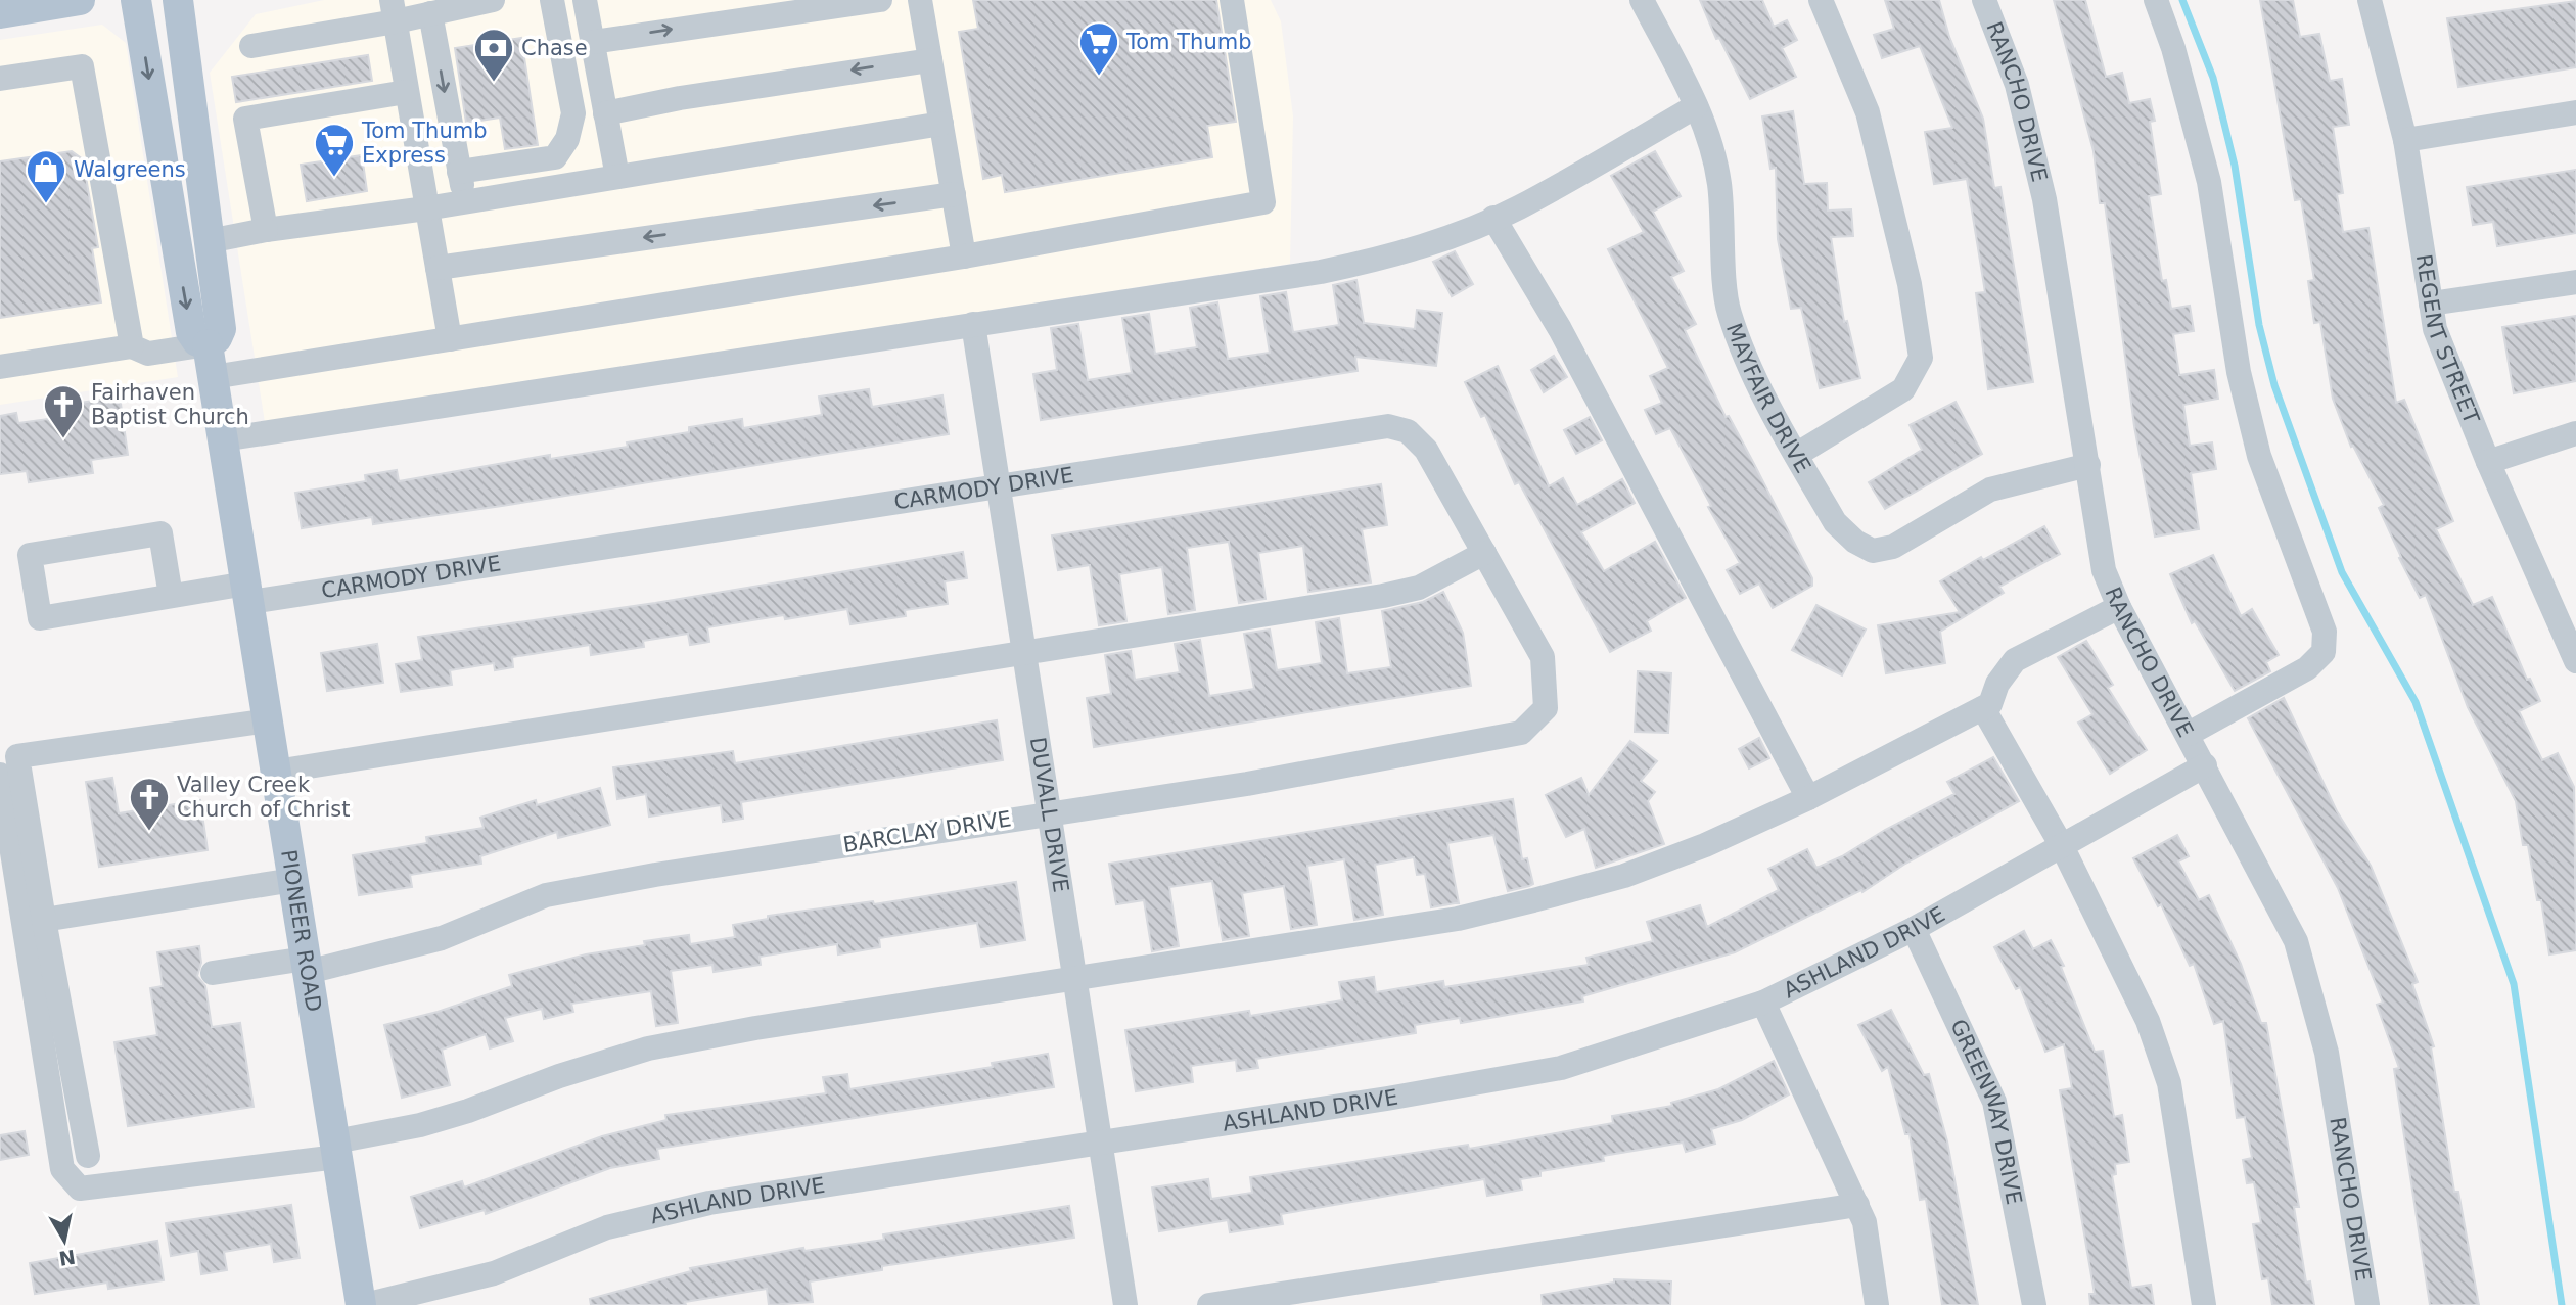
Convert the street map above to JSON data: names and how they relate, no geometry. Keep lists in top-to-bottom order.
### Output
{
  "streets": {
    "main road": ["PIONEER ROAD"],
    "street": [
      "RANCHO DRIVE",
      "REGENT STREET",
      "MAYFAIR DRIVE",
      "CARMODY DRIVE",
      "DUVALL DRIVE",
      "BARCLAY DRIVE",
      "ASHLAND DRIVE",
      "GREENWAY DRIVE"
    ]
  },
  "crossings": [
    ["RANCHO DRIVE", "MAYFAIR DRIVE"],
    ["RANCHO DRIVE", "ASHLAND DRIVE"],
    ["CARMODY DRIVE", "DUVALL DRIVE"],
    ["CARMODY DRIVE", "BARCLAY DRIVE"],
    ["CARMODY DRIVE", "PIONEER ROAD"],
    ["DUVALL DRIVE", "BARCLAY DRIVE"],
    ["DUVALL DRIVE", "ASHLAND DRIVE"],
    ["BARCLAY DRIVE", "PIONEER ROAD"],
    ["PIONEER ROAD", "ASHLAND DRIVE"],
    ["ASHLAND DRIVE", "GREENWAY DRIVE"]
  ],
  "places": {
    "supermarket": ["Tom Thumb", "Tom Thumb Express"],
    "bank": ["Chase"],
    "shop": ["Walgreens"],
    "church": ["Fairhaven Baptist Church", "Valley Creek Church of Christ"]
  },
  "north": "bottom"
}
